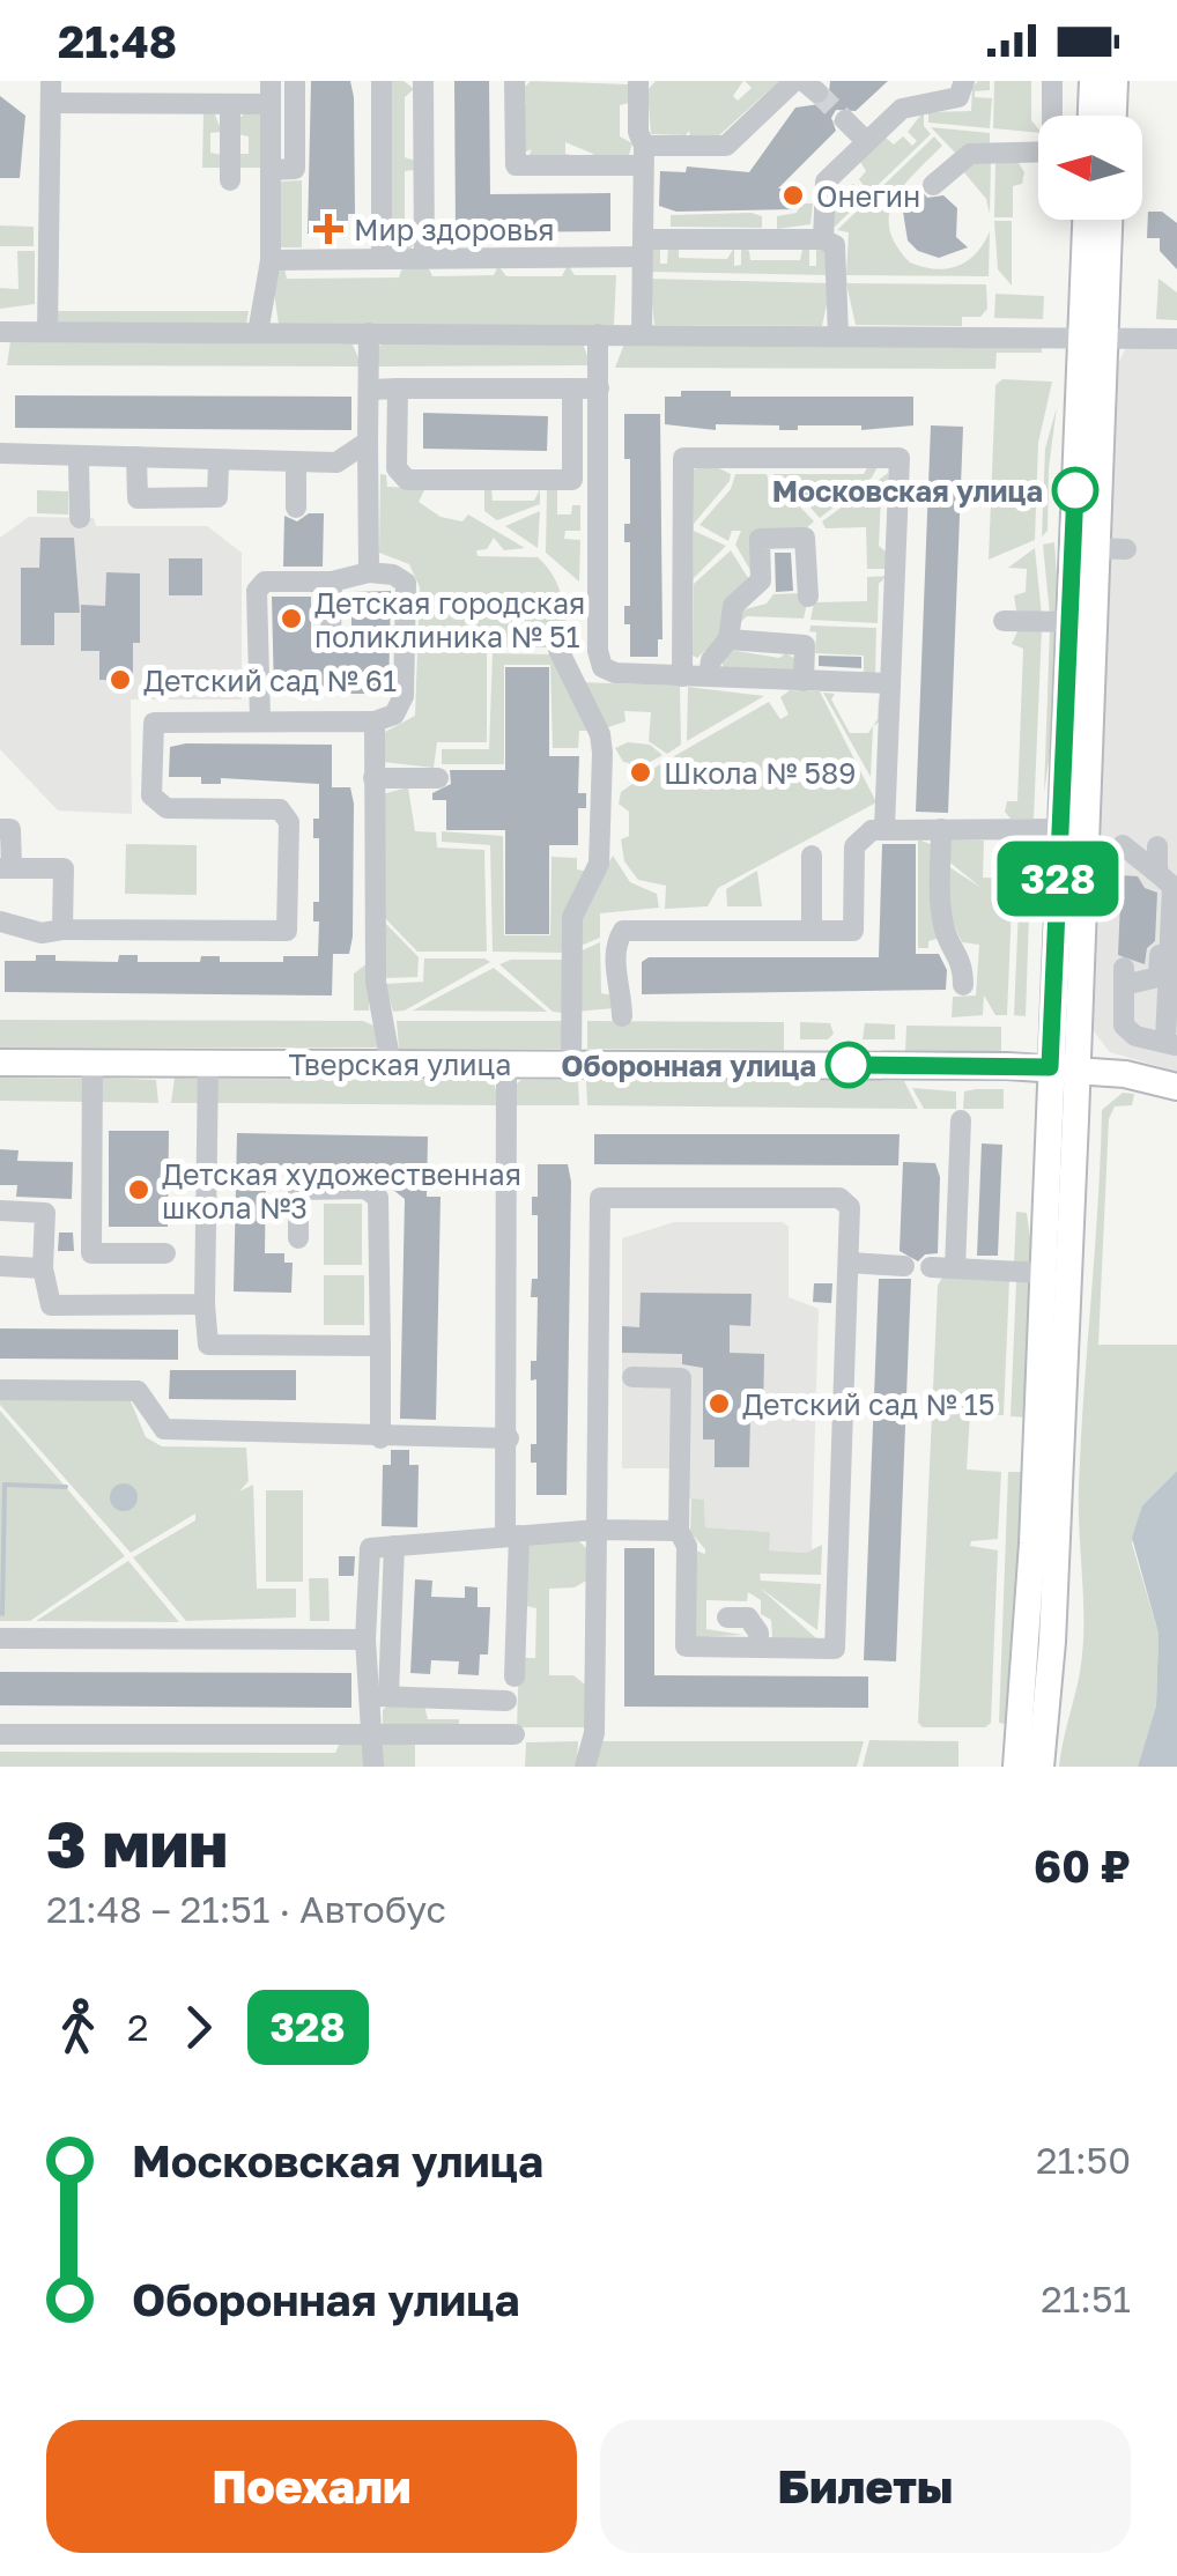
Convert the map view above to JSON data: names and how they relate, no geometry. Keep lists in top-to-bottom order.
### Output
{
  "streets": {
    "main road": ["Тверская улица"]
  },
  "places": {
    "other": [
      "Онегин",
      "Московская улица",
      "Детская городская поликлиника № 51",
      "Детский сад № 61",
      "Школа № 589",
      "Оборонная улица",
      "Детская художественная школа №3",
      "Детский сад № 15"
    ],
    "health": ["Мир здоровья"]
  },
  "lines": ["bus line 328"],
  "north": "left",
  "page": {
    "status": "21:48",
    "on_map": "328",
    "heading": ["3 мин", "21:48 – 21:51 · Автобус", "60 ₽"],
    "legs": ["2", "328"],
    "list": [
      {
        "name": "Московская улица",
        "value": "21:50"
      },
      {
        "name": "Оборонная улица",
        "value": "21:51"
      }
    ],
    "buttons": ["Поехали", "Билеты"]
  }
}
